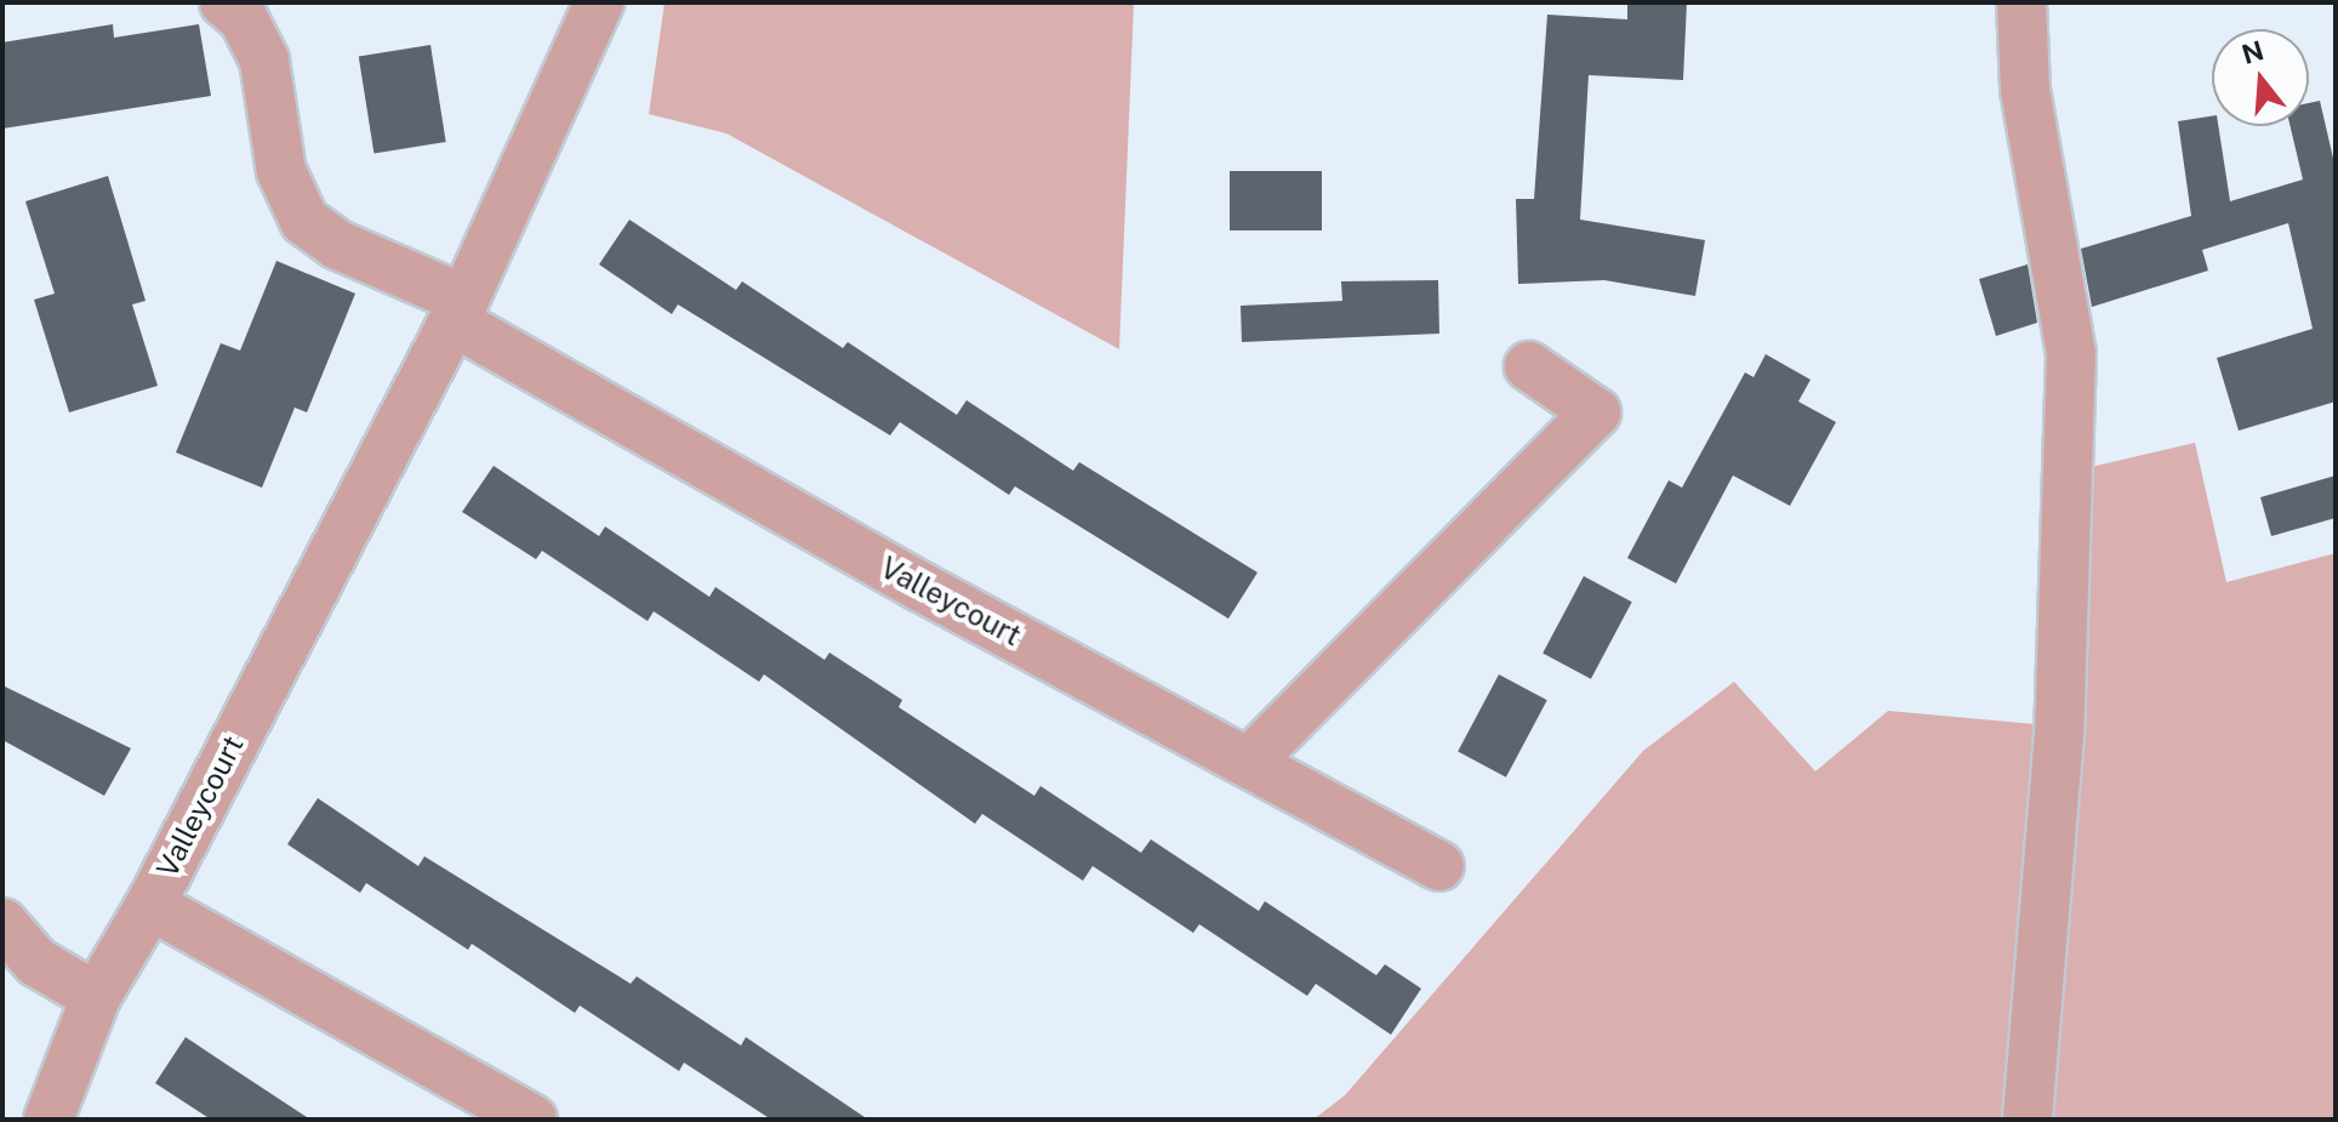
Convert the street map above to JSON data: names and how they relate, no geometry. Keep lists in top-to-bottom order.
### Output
{
  "streets": {
    "street": ["Valleycourt"]
  },
  "north": "top"
}
